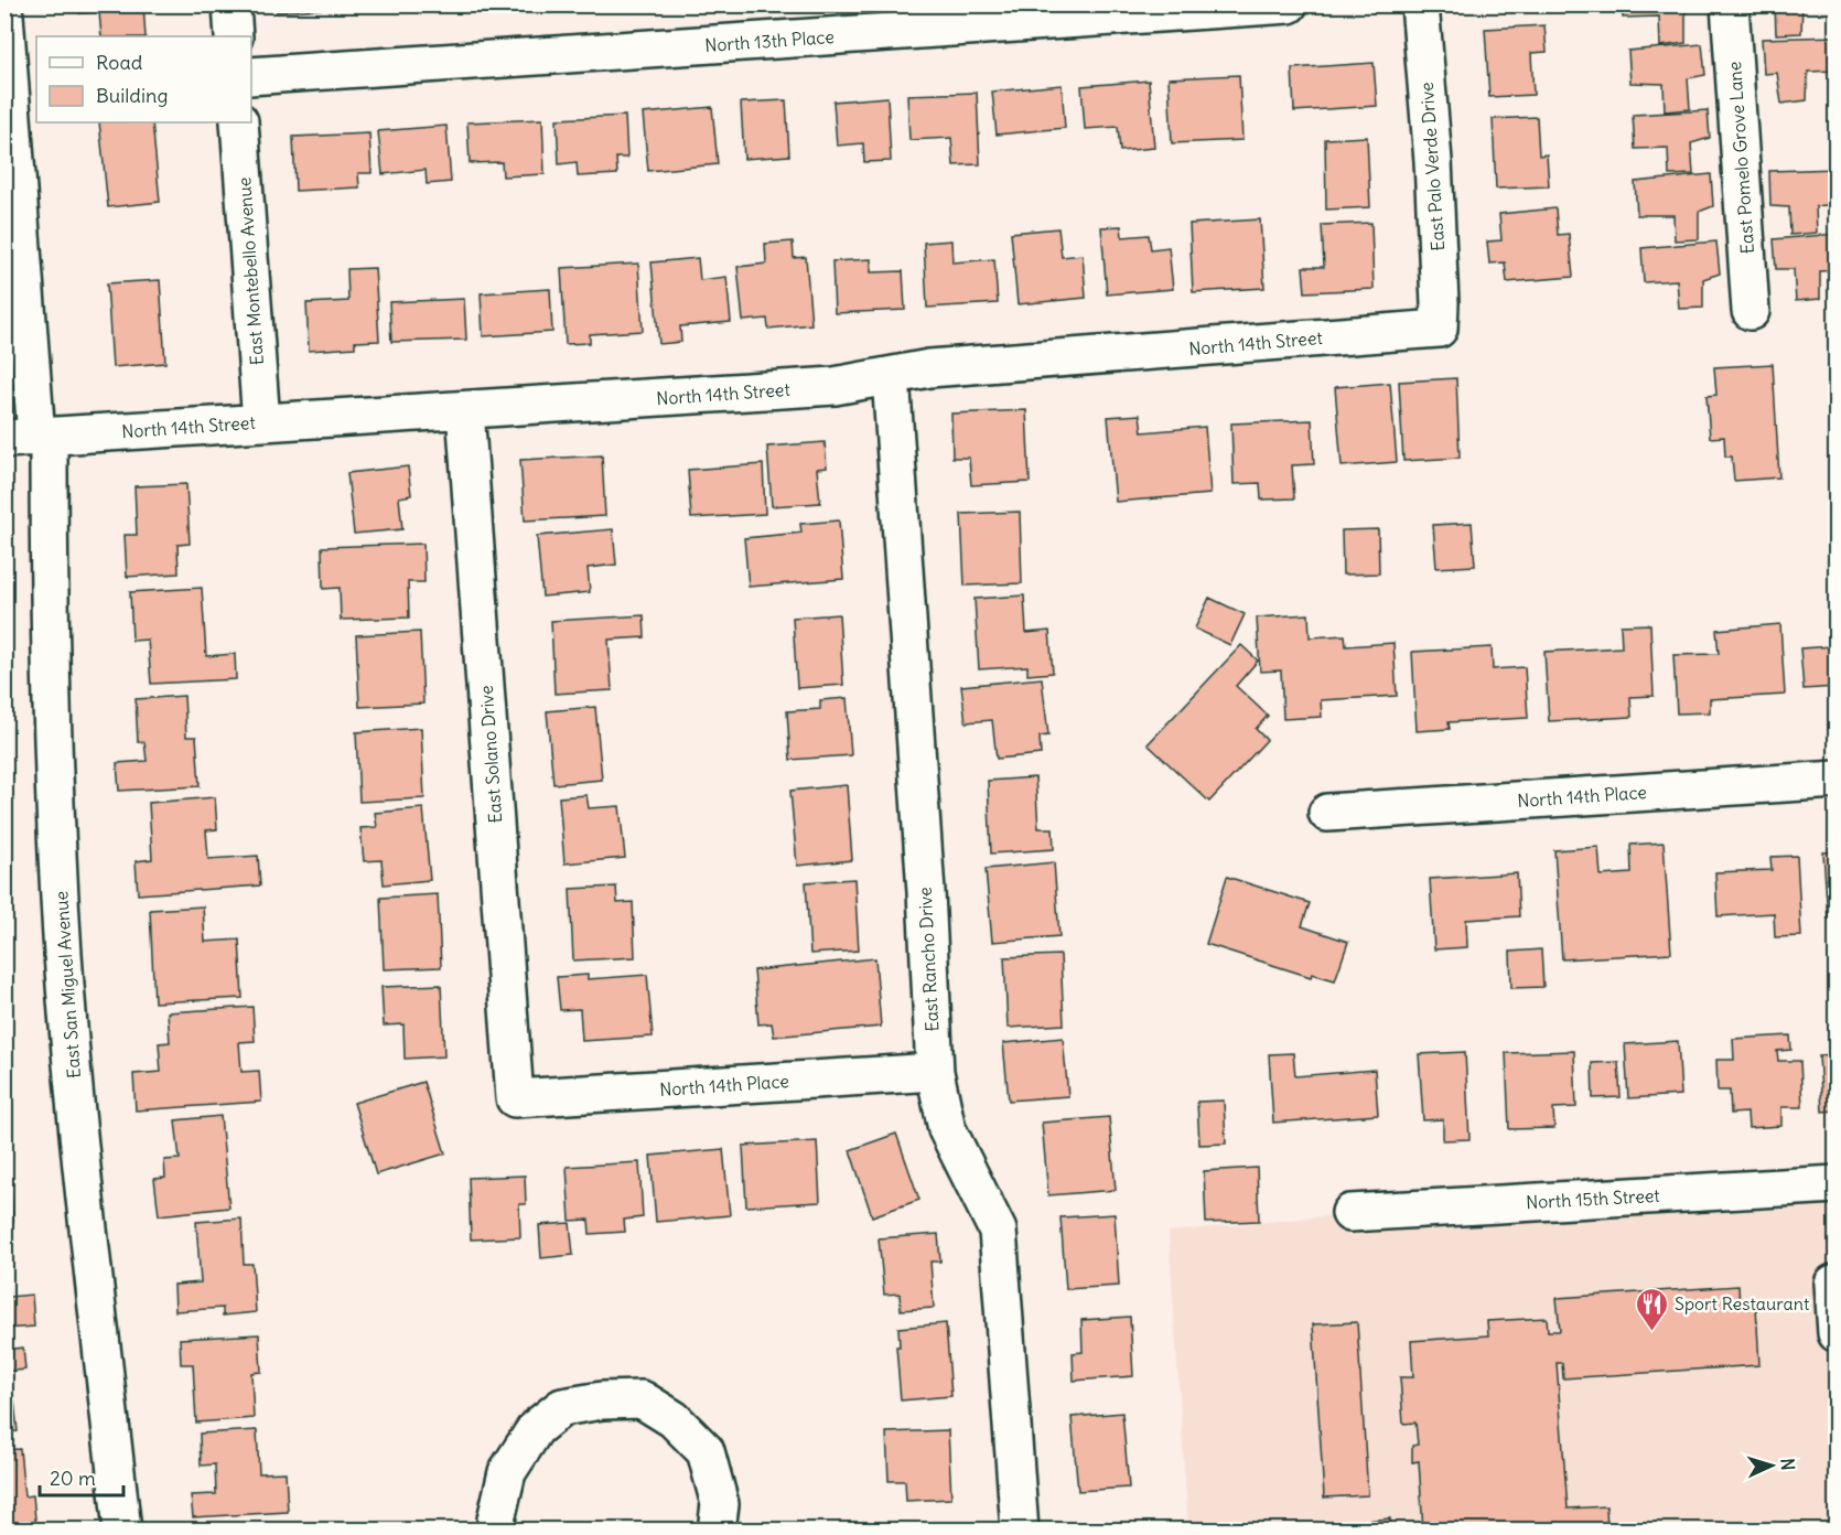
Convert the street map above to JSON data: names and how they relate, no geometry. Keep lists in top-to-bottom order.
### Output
{
  "streets": {
    "street": [
      "North 13th Place",
      "East Pomelo Grove Lane",
      "East Palo Verde Drive",
      "East Montebello Avenue",
      "North 14th Street",
      "East Solano Drive",
      "North 14th Place",
      "East Rancho Drive",
      "East San Miguel Avenue",
      "North 15th Street"
    ]
  },
  "crossings": [
    ["East Palo Verde Drive", "North 14th Street"],
    ["East Montebello Avenue", "North 14th Street"],
    ["North 14th Street", "East Solano Drive"],
    ["North 14th Street", "East Rancho Drive"],
    ["North 14th Street", "East San Miguel Avenue"],
    ["East Solano Drive", "North 14th Place"],
    ["North 14th Place", "East Rancho Drive"]
  ],
  "places": {
    "restaurant": ["Sport Restaurant"]
  },
  "legend": ["Road", "Building"],
  "scale_bar": "20 m",
  "north": "right"
}
